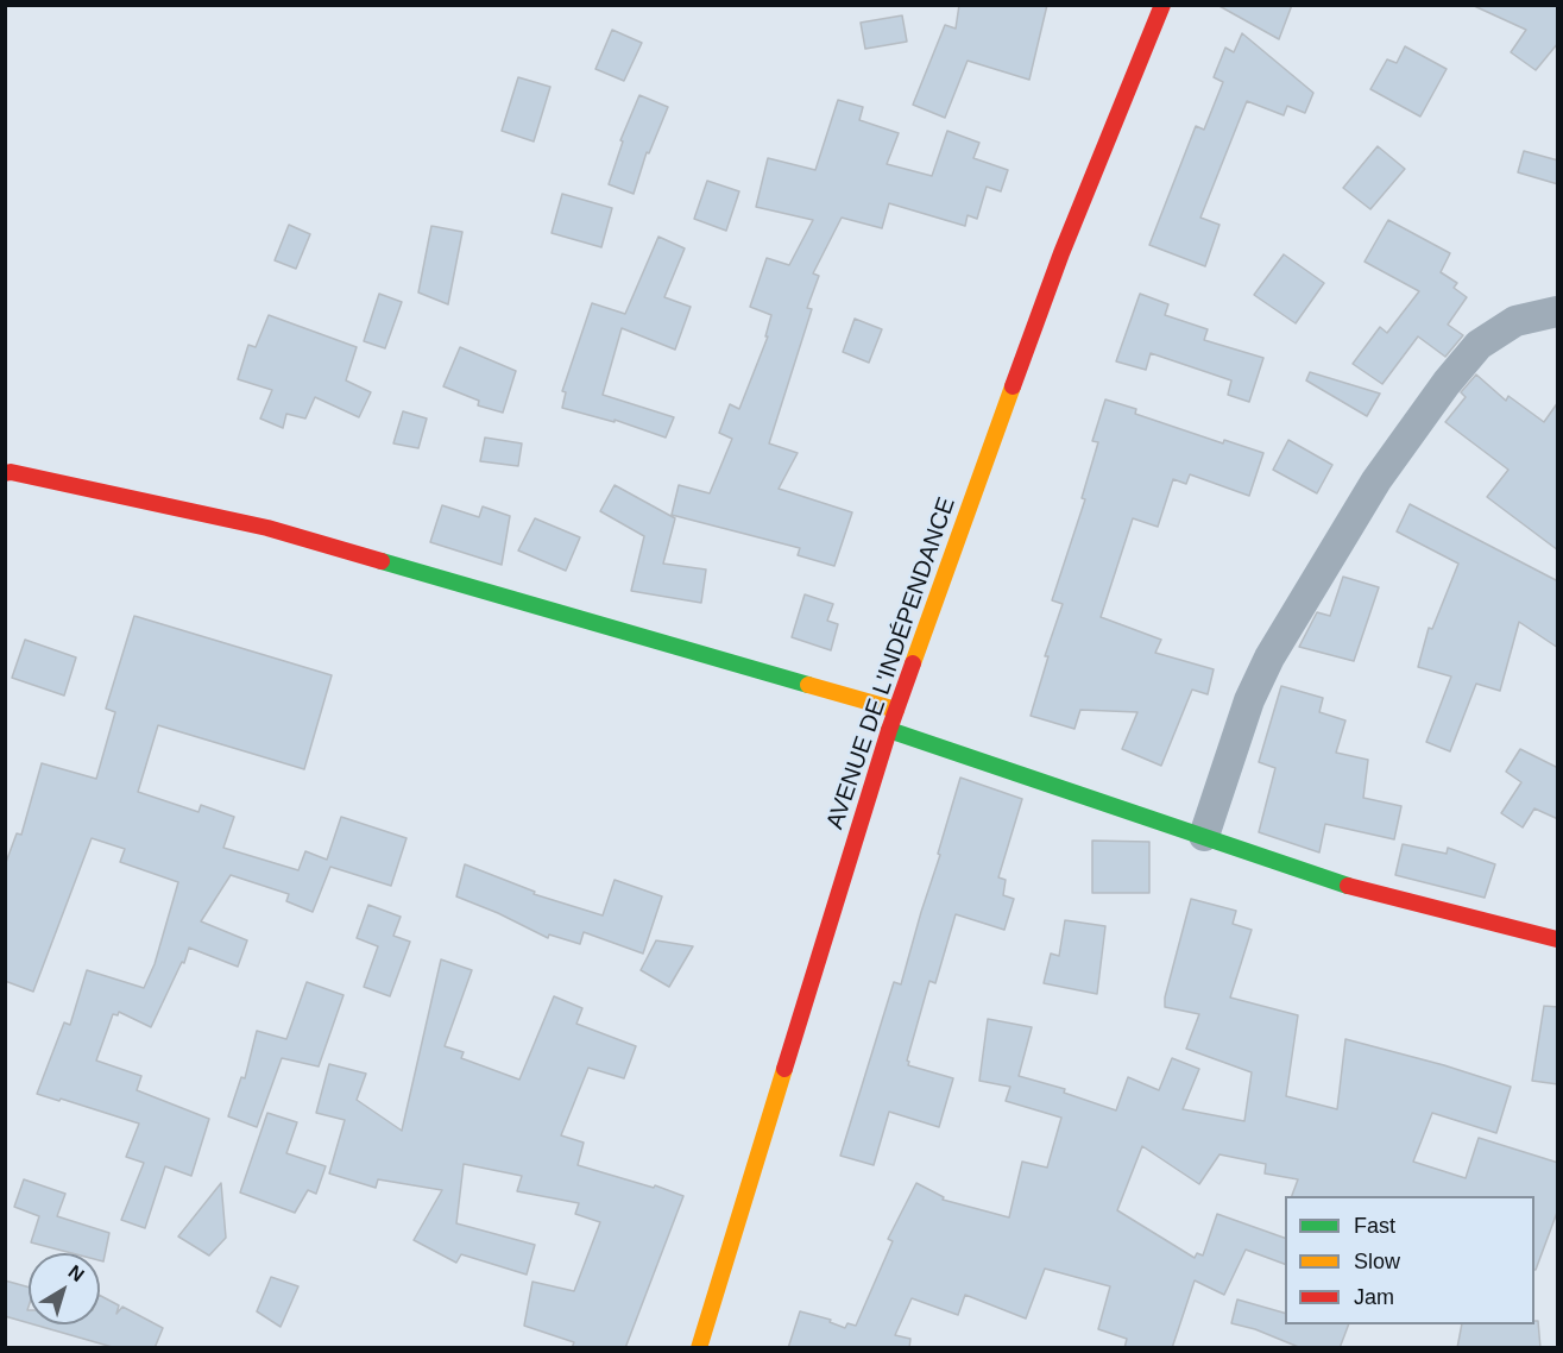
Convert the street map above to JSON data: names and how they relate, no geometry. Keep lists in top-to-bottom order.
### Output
{
  "streets": {
    "street": ["AVENUE DE L'INDÉPENDANCE"]
  },
  "legend": ["Fast", "Slow", "Jam"],
  "north": "top right"
}
